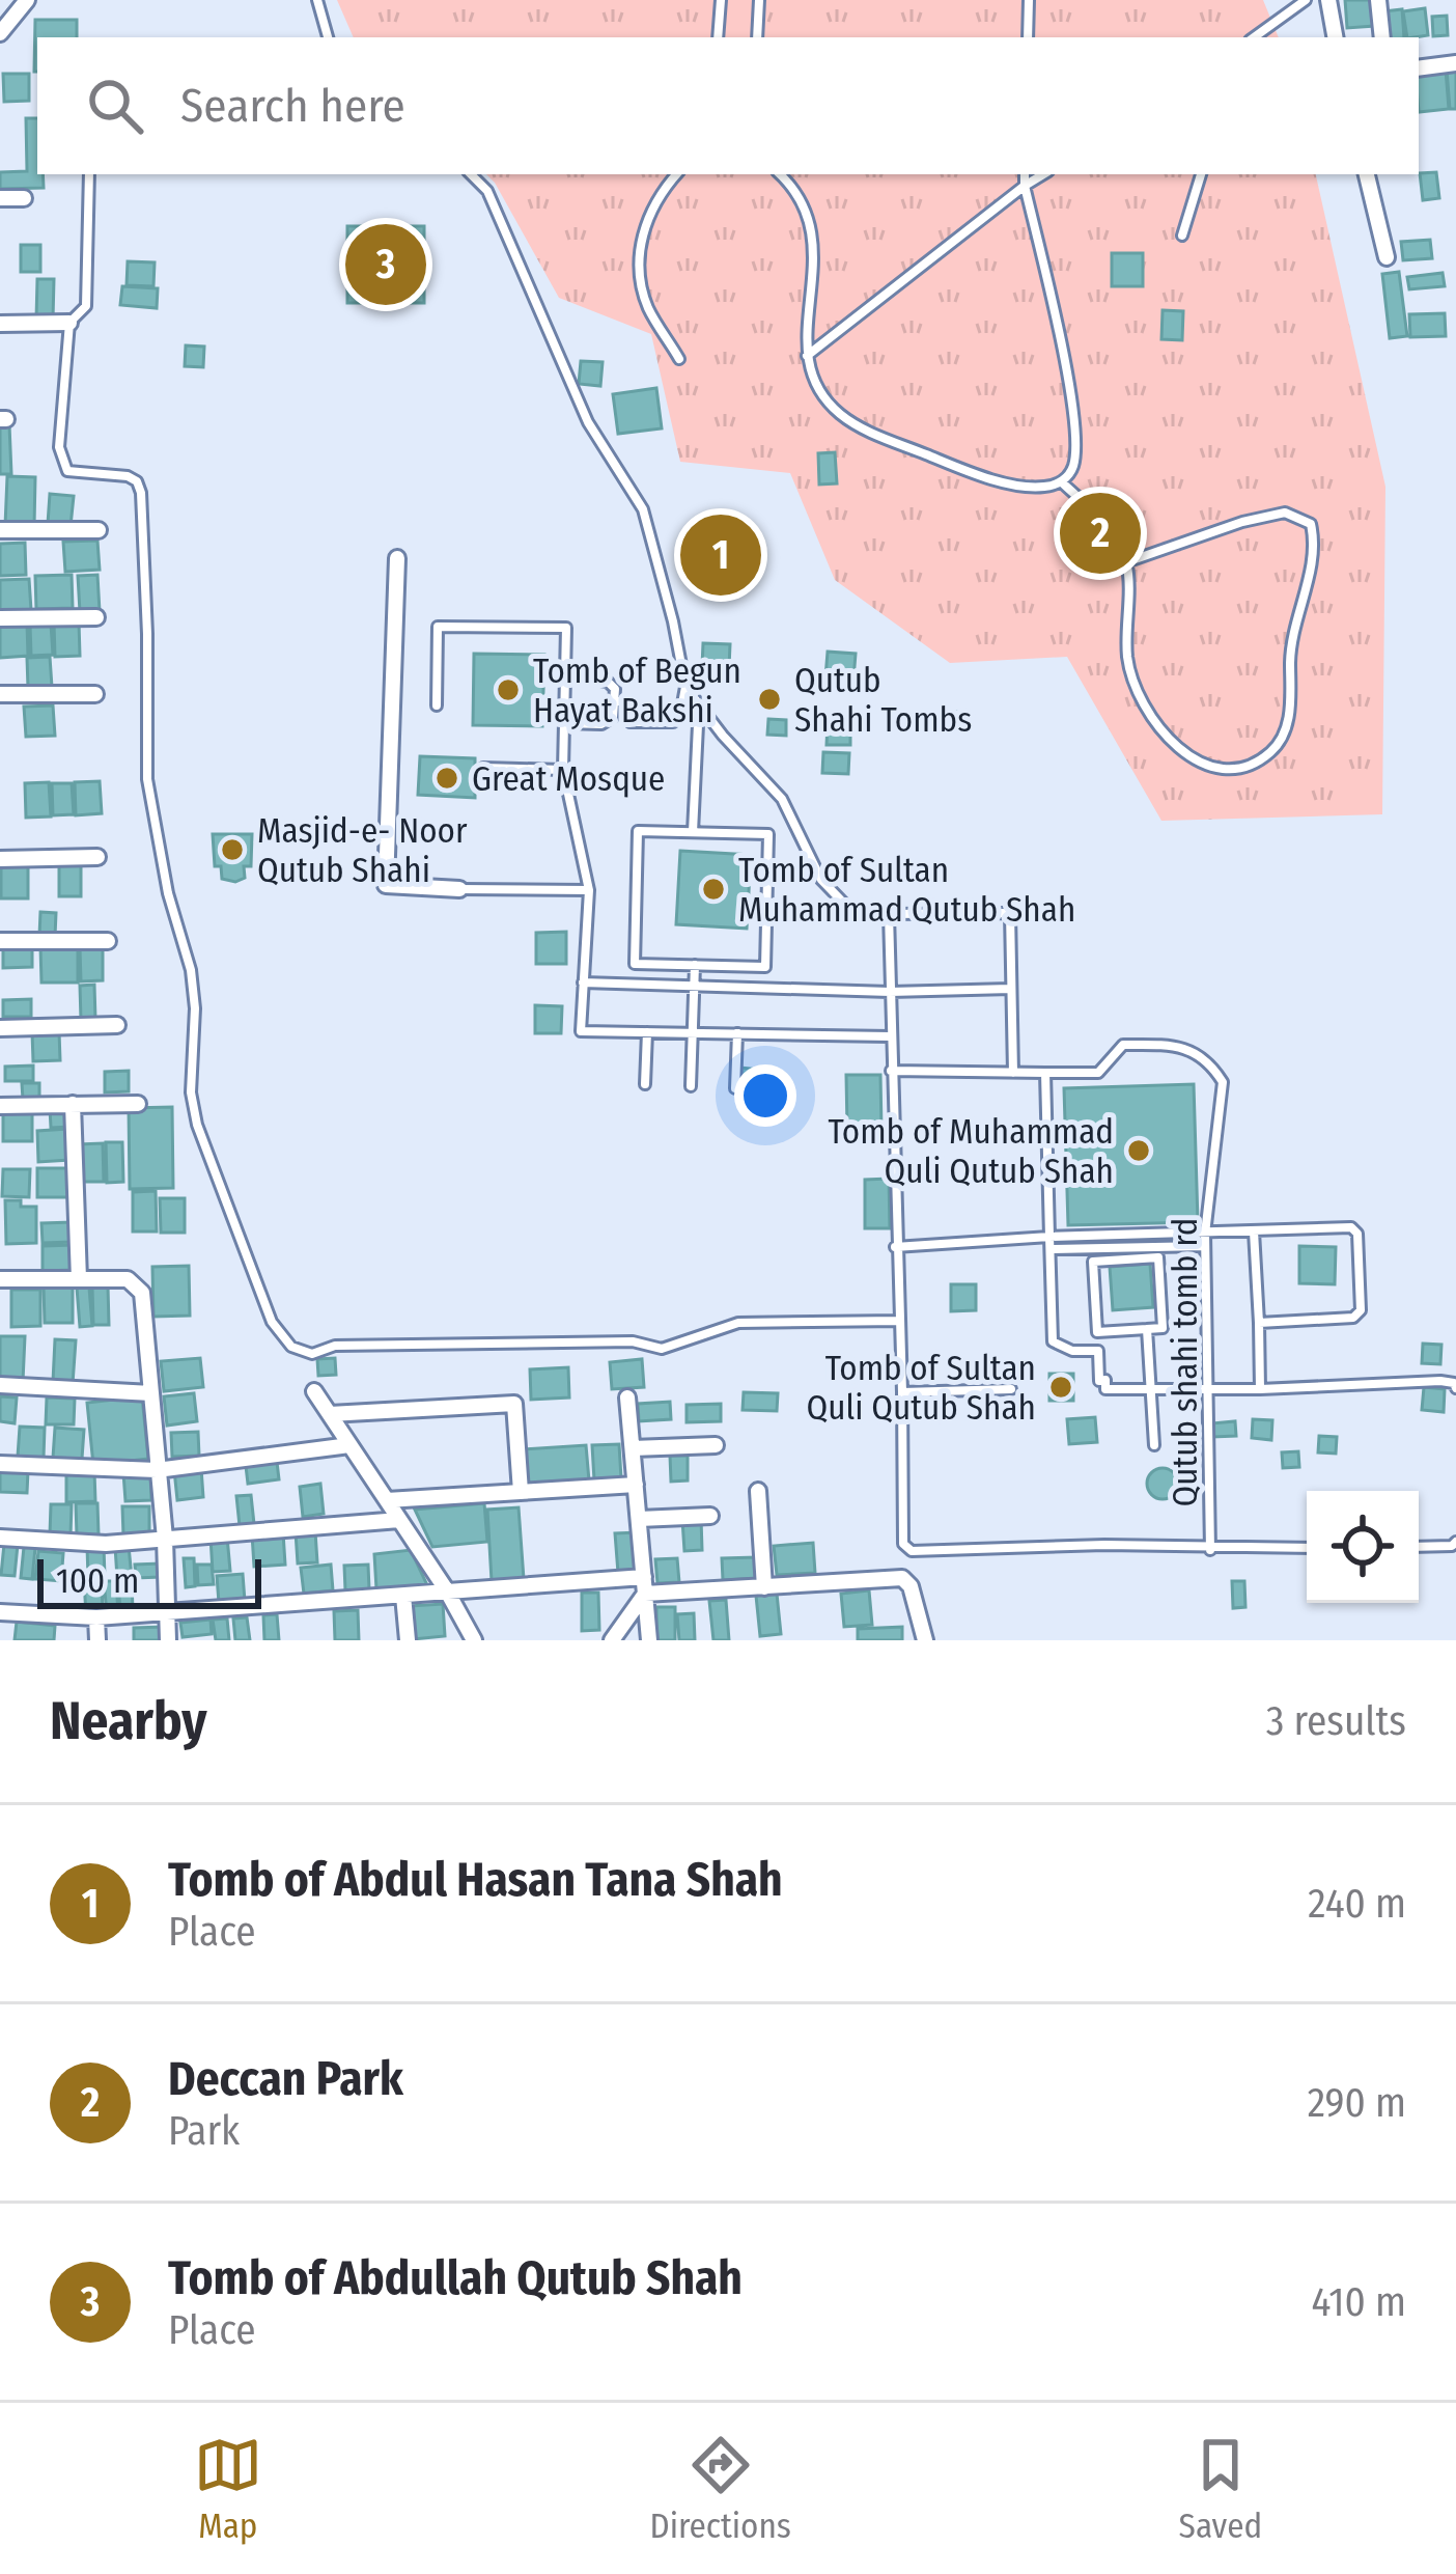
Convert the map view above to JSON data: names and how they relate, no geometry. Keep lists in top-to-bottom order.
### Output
{
  "streets": {
    "lane": ["Qutub shahi tomb rd"]
  },
  "places": [
    "Tomb of Begun Hayat Bakshi",
    "Qutub Shahi Tombs",
    "Great Mosque",
    "Masjid-e- Noor Qutub Shahi",
    "Tomb of Sultan Muhammad Qutub Shah",
    "Tomb of Muhammad Quli Qutub Shah",
    "Tomb of Sultan Quli Qutub Shah"
  ],
  "scale_bar": "100 m",
  "page": {
    "search": "Search here",
    "pins": ["3", "2", "1"],
    "scale": "100 m",
    "heading": ["Nearby", "3 results"],
    "list": [
      {
        "mark": "1",
        "name": "Tomb of Abdul Hasan Tana Shah",
        "note": "Place",
        "value": "240 m"
      },
      {
        "mark": "2",
        "name": "Deccan Park",
        "note": "Park",
        "value": "290 m"
      },
      {
        "mark": "3",
        "name": "Tomb of Abdullah Qutub Shah",
        "note": "Place",
        "value": "410 m"
      }
    ],
    "nav": ["Map", "Directions", "Saved"]
  }
}
